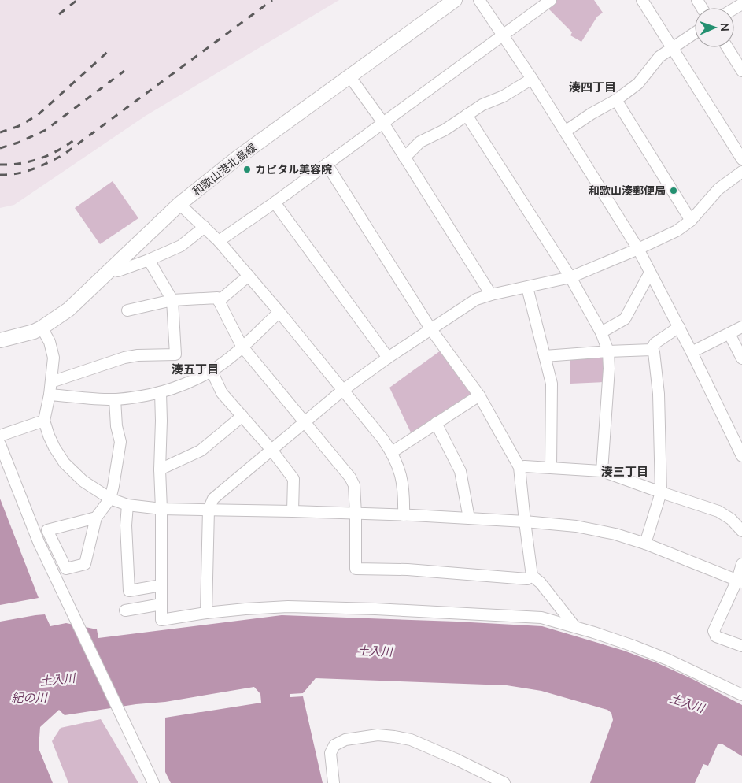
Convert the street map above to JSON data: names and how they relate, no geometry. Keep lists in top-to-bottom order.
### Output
{
  "streets": {
    "main road": ["和歌山港北島線"]
  },
  "districts": ["湊四丁目", "湊五丁目", "湊三丁目"],
  "water": ["土入川", "紀の川"],
  "places": ["カピタル美容院", "和歌山湊郵便局"],
  "north": "right"
}
